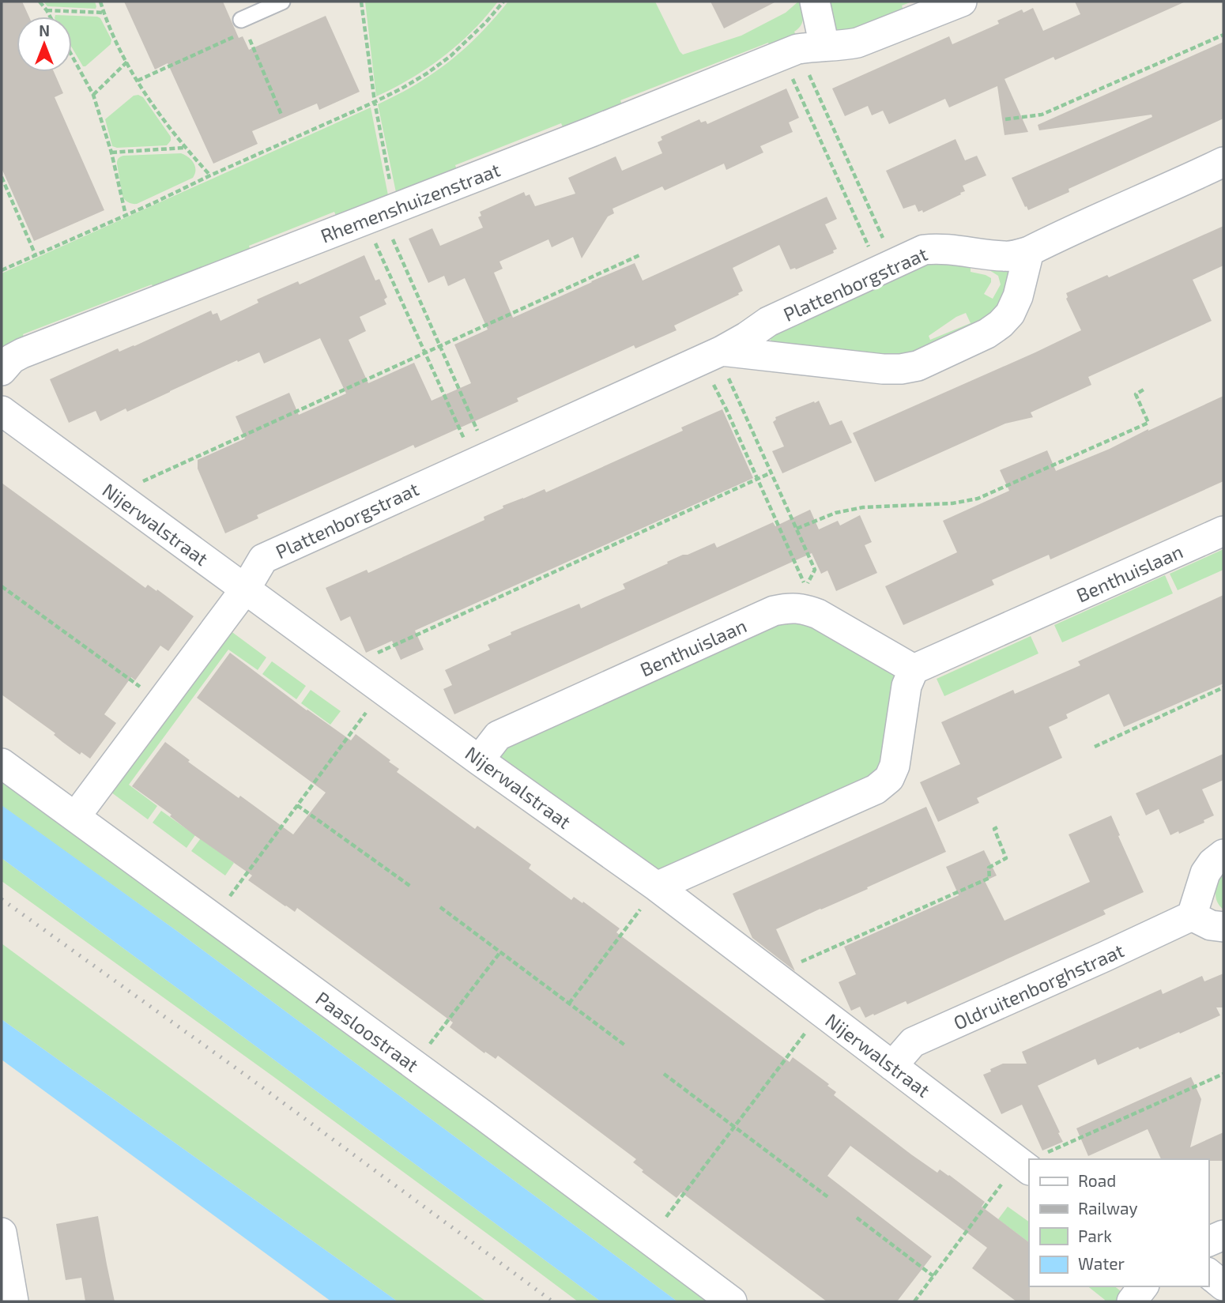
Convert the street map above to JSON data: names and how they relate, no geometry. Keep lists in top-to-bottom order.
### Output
{
  "streets": {
    "street": [
      "Rhemenshuizenstraat",
      "Plattenborgstraat",
      "Nijerwalstraat",
      "Benthuislaan",
      "Oldruitenborghstraat",
      "Paasloostraat"
    ]
  },
  "crossings": [
    ["Plattenborgstraat", "Nijerwalstraat"],
    ["Plattenborgstraat", "Paasloostraat"],
    ["Nijerwalstraat", "Benthuislaan"],
    ["Nijerwalstraat", "Oldruitenborghstraat"]
  ],
  "legend": [
    "Road",
    "Railway",
    "Park",
    "Water"
  ],
  "north": "top"
}
